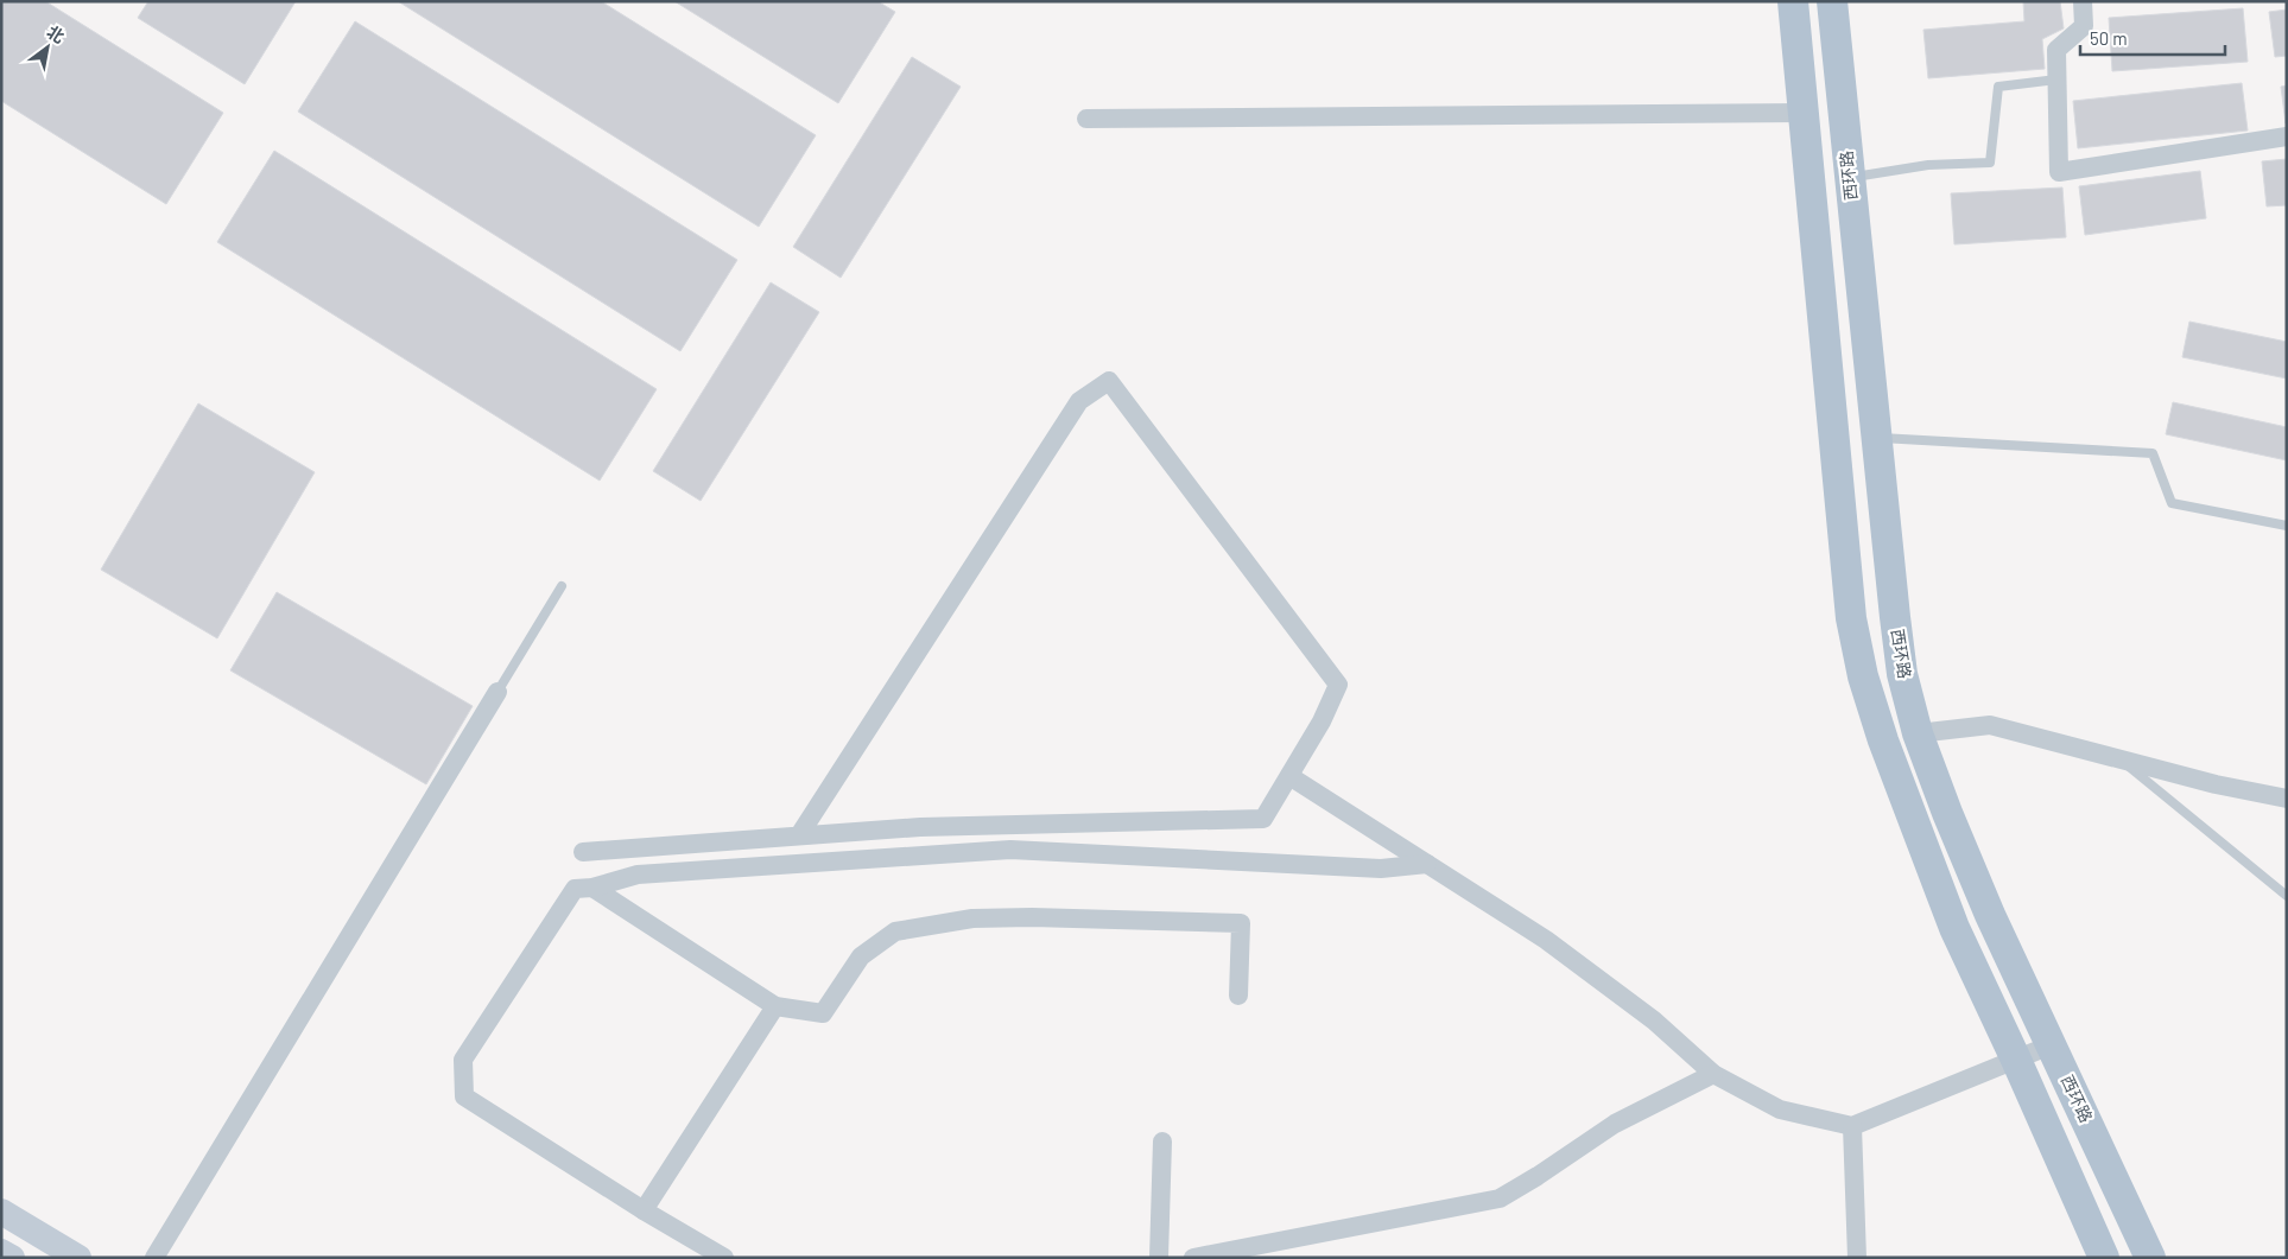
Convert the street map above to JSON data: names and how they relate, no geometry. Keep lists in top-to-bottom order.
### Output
{
  "streets": {
    "main road": ["西环路"]
  },
  "scale_bar": "50 m",
  "north": "top right"
}
